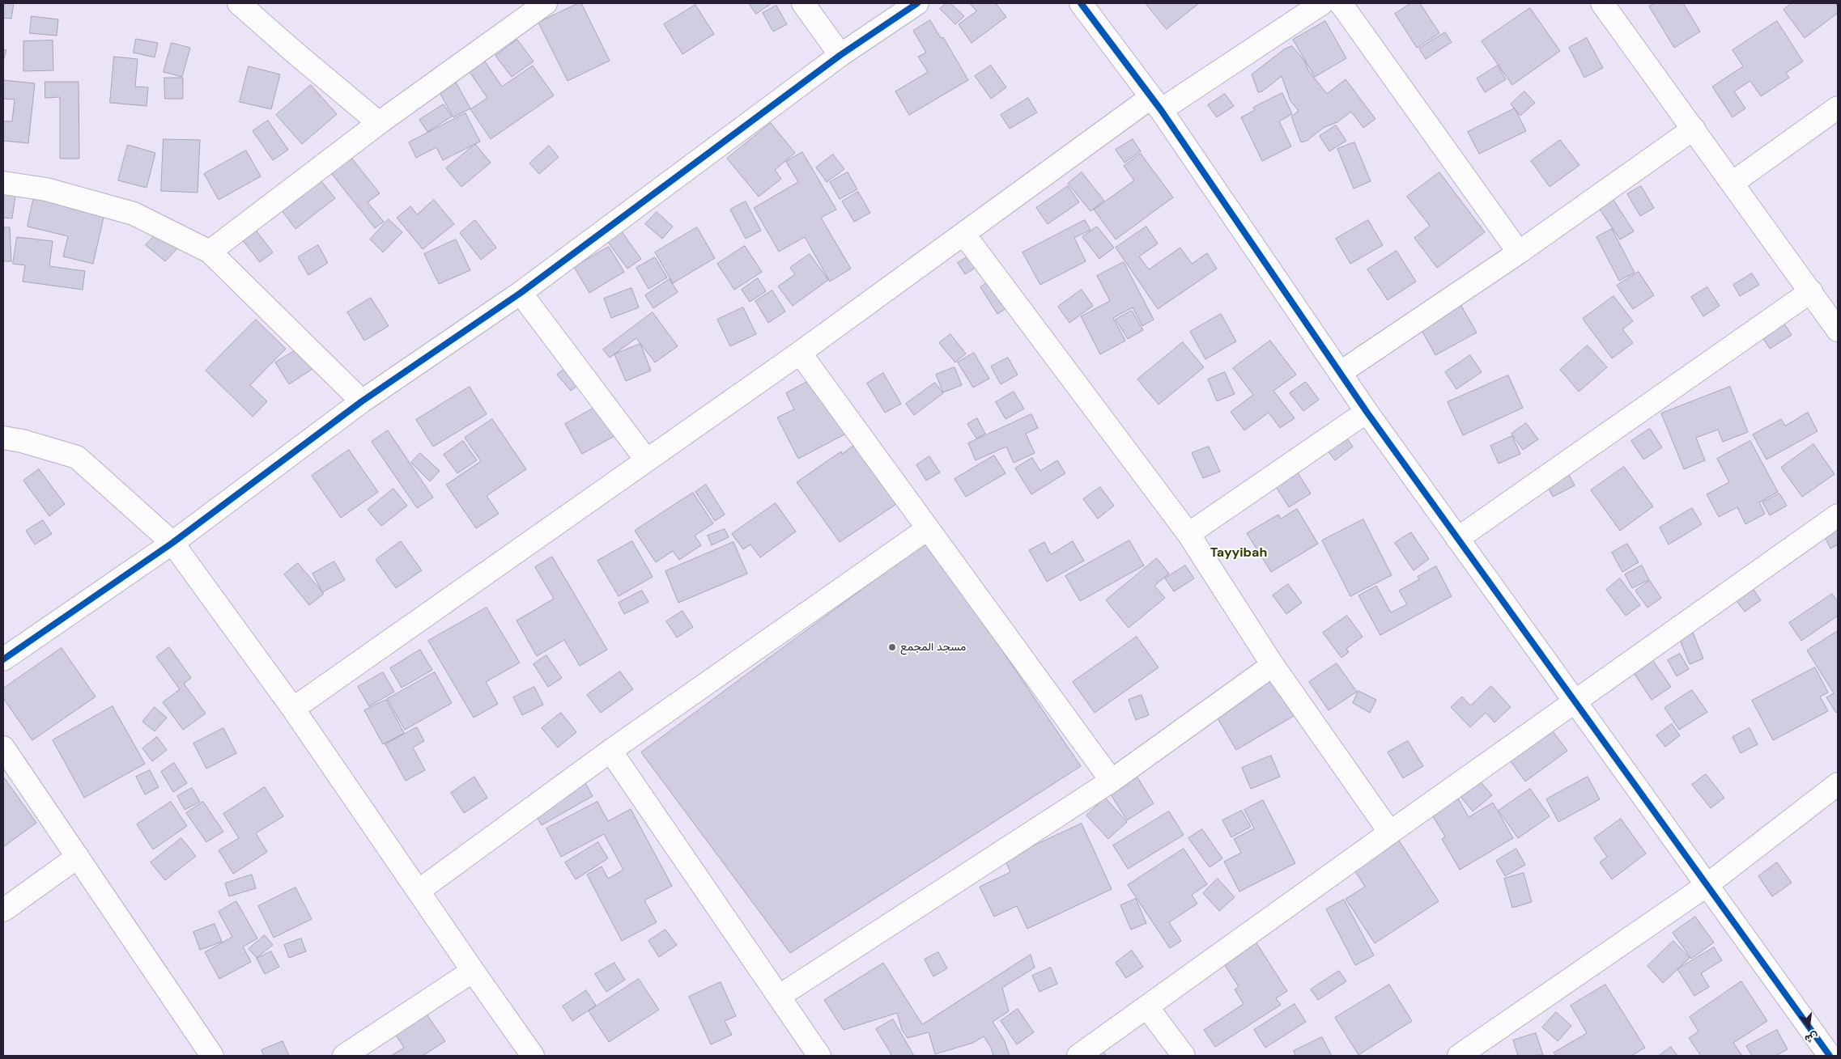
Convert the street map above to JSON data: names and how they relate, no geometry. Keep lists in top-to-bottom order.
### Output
{
  "districts": ["Tayyibah"],
  "places": ["مسجد المجمع"],
  "north": "bottom"
}
